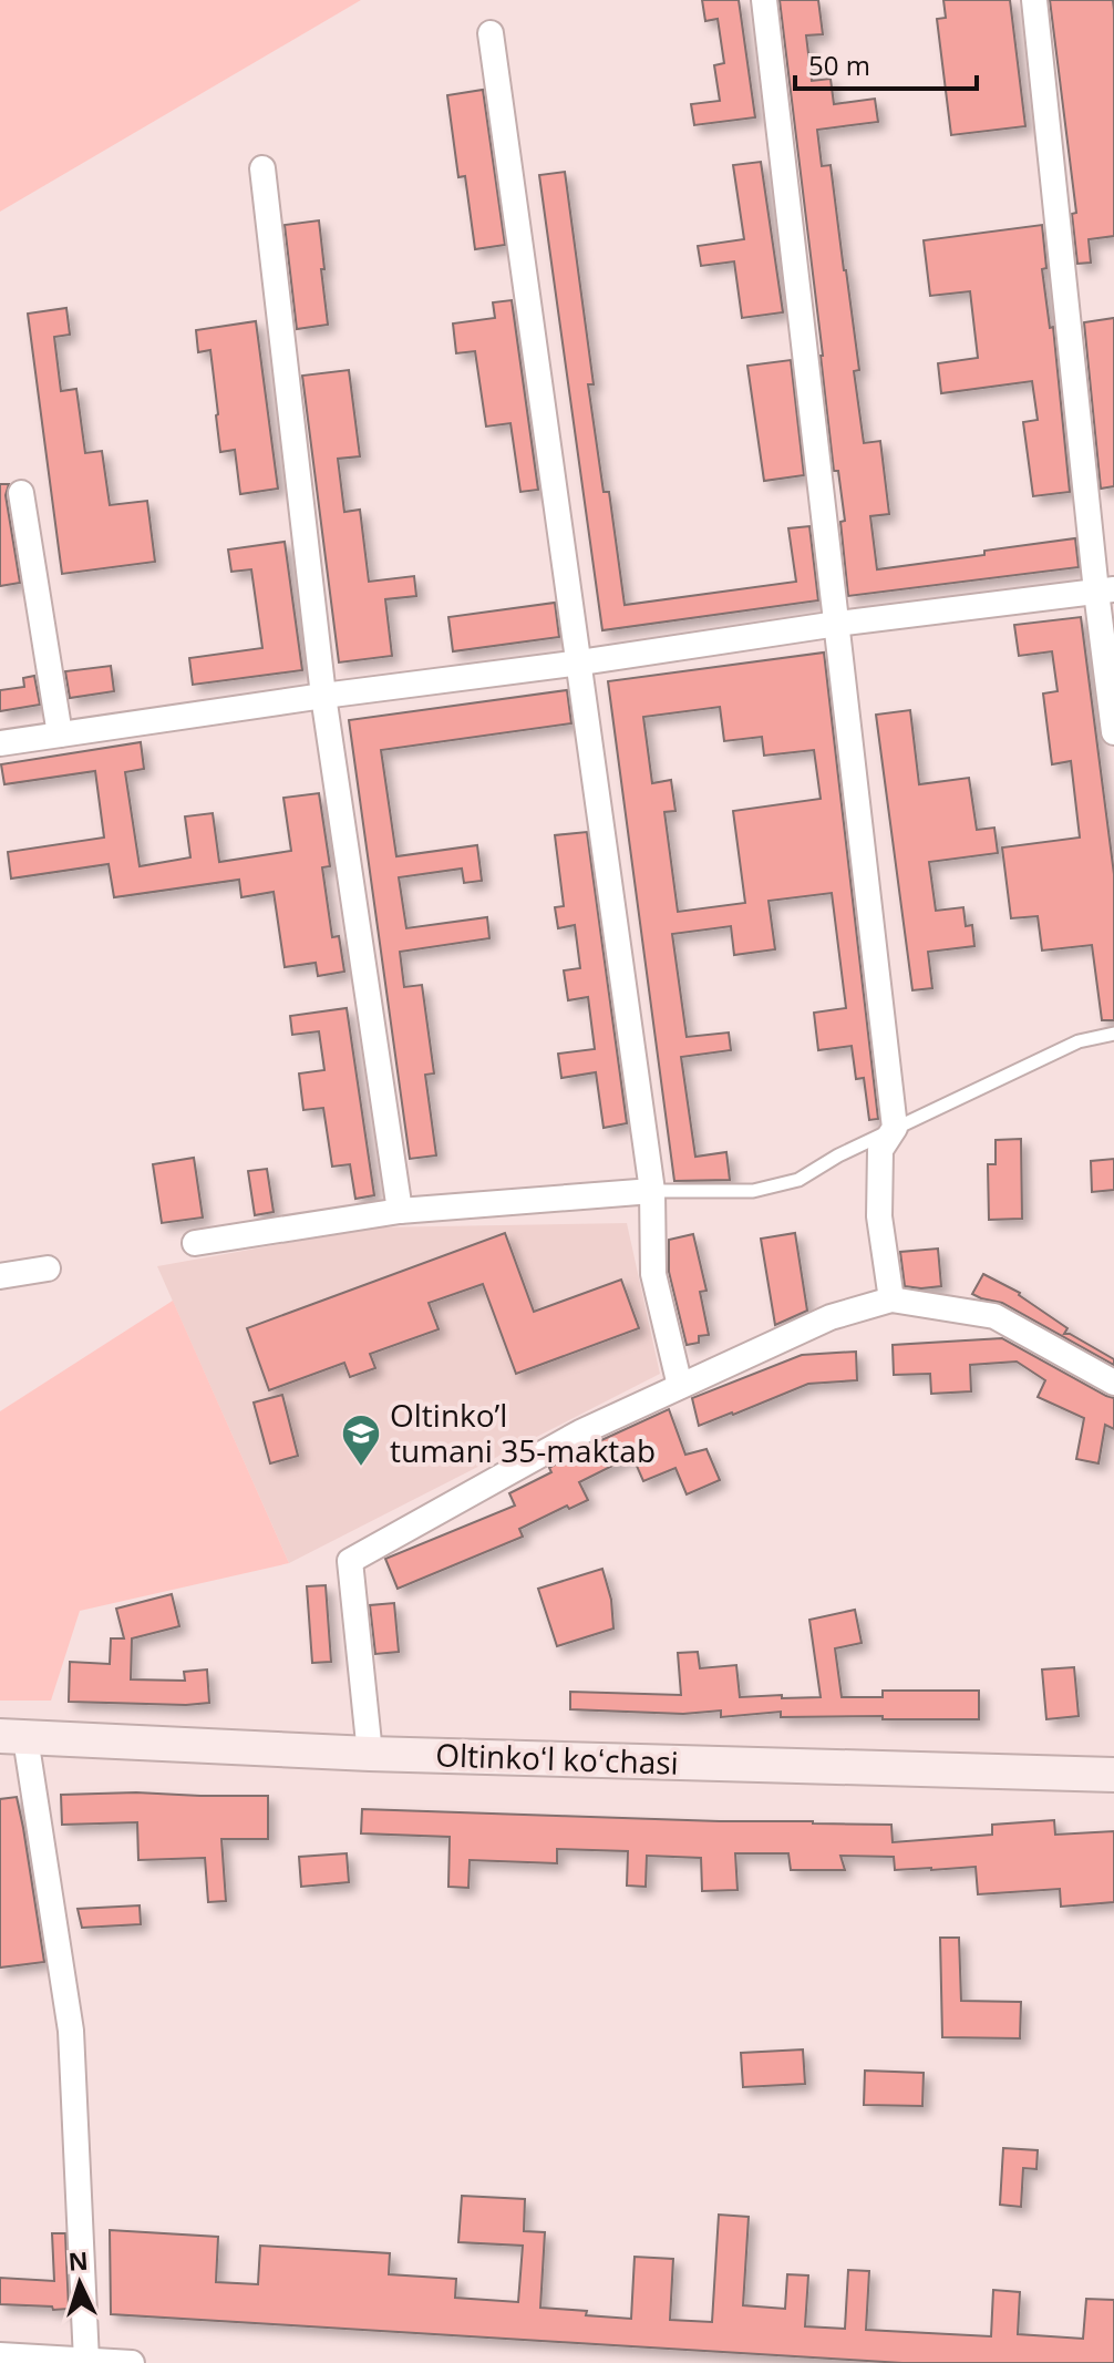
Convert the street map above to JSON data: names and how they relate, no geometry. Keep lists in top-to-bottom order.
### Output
{
  "streets": {
    "main road": ["Oltinkoʻl koʻchasi"]
  },
  "places": {
    "school or university": ["Oltinko’l tumani 35-maktab"]
  },
  "scale_bar": "50 m",
  "north": "top"
}
